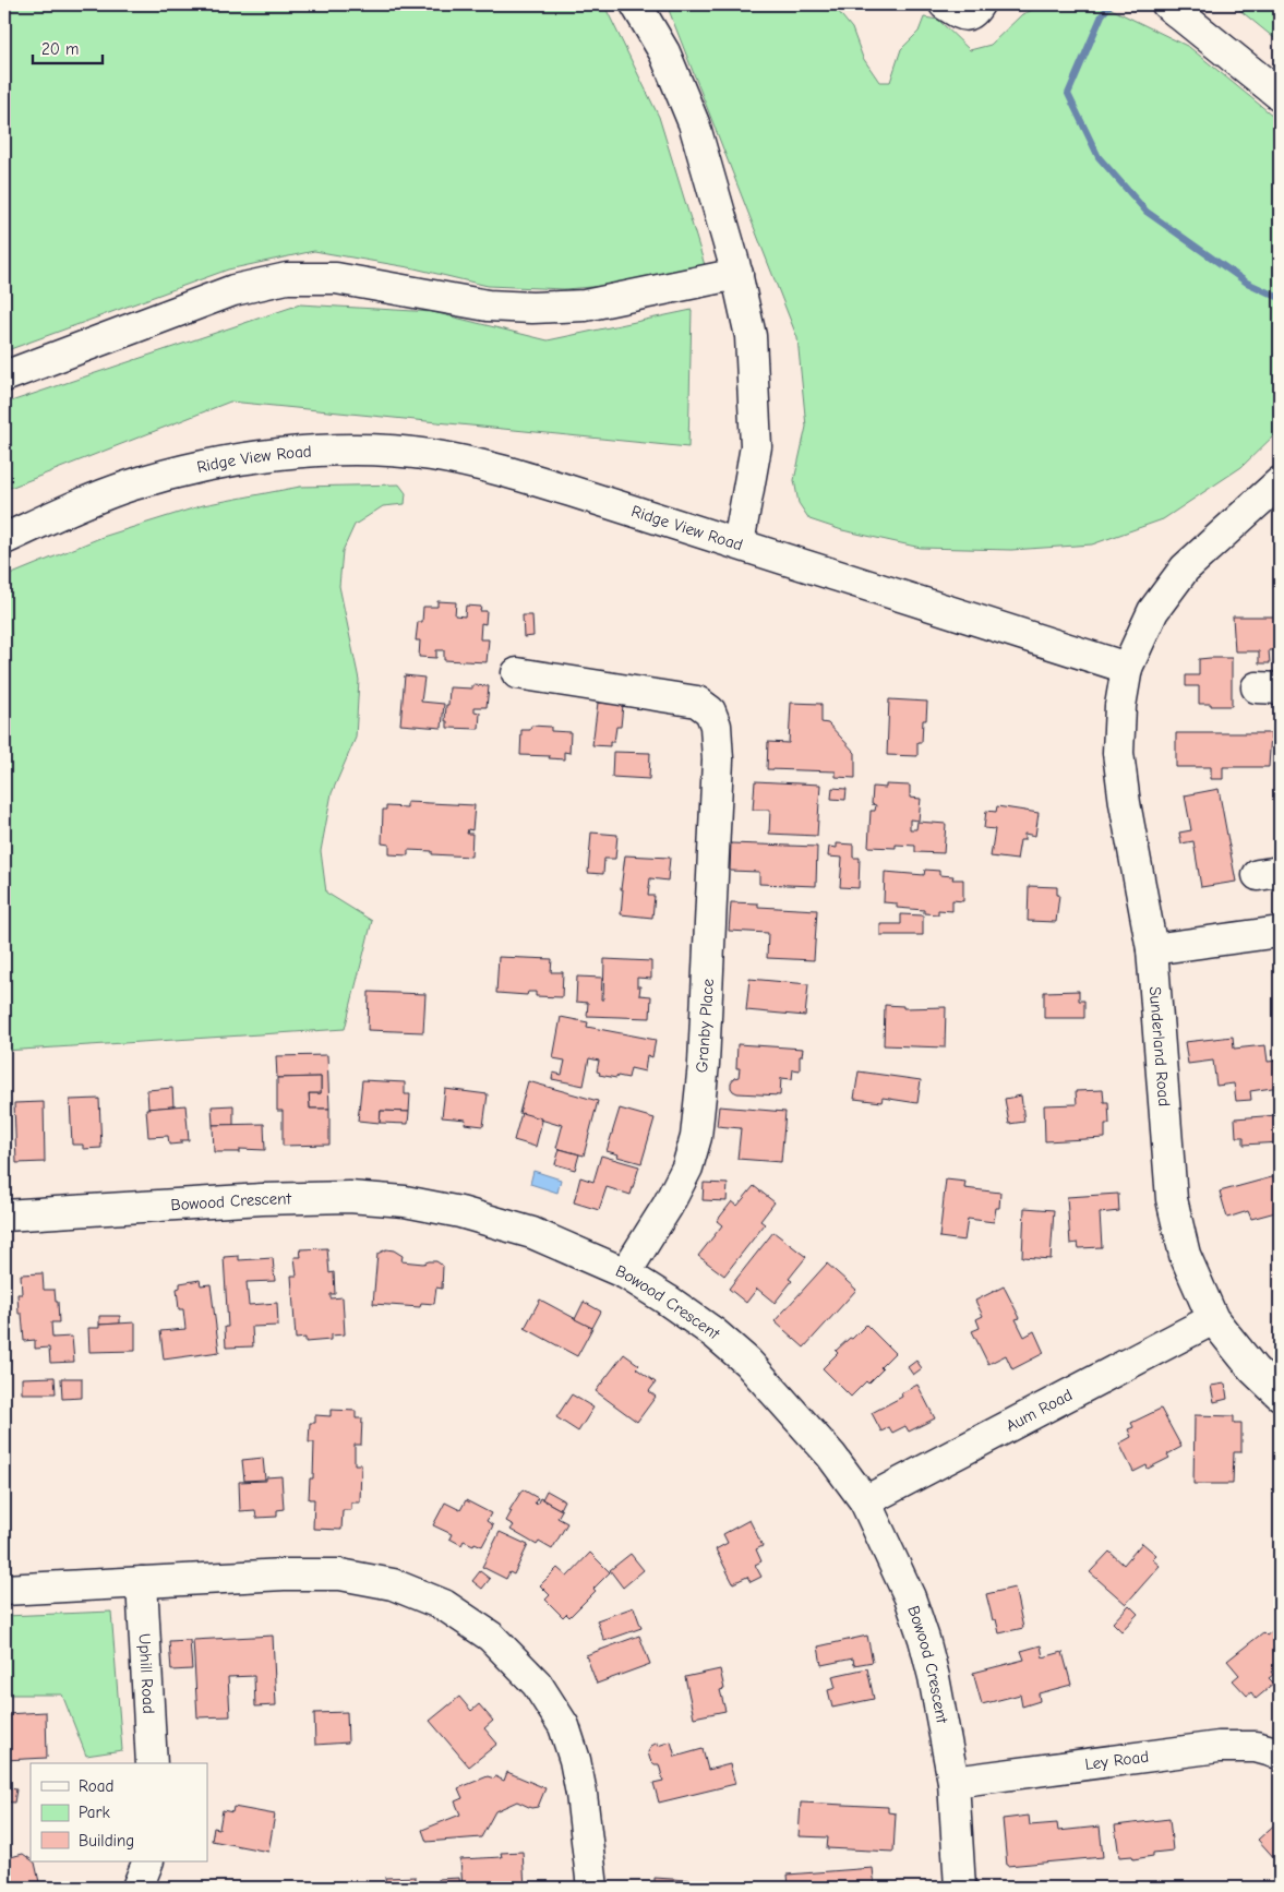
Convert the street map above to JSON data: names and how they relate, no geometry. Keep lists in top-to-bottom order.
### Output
{
  "streets": {
    "street": [
      "Ridge View Road",
      "Granby Place",
      "Sunderland Road",
      "Bowood Crescent",
      "Aum Road",
      "Uphill Road",
      "Ley Road"
    ]
  },
  "crossings": [
    ["Ridge View Road", "Sunderland Road"],
    ["Granby Place", "Bowood Crescent"],
    ["Sunderland Road", "Aum Road"],
    ["Bowood Crescent", "Aum Road"],
    ["Bowood Crescent", "Ley Road"]
  ],
  "legend": ["Road", "Park", "Building"],
  "scale_bar": "20 m"
}
